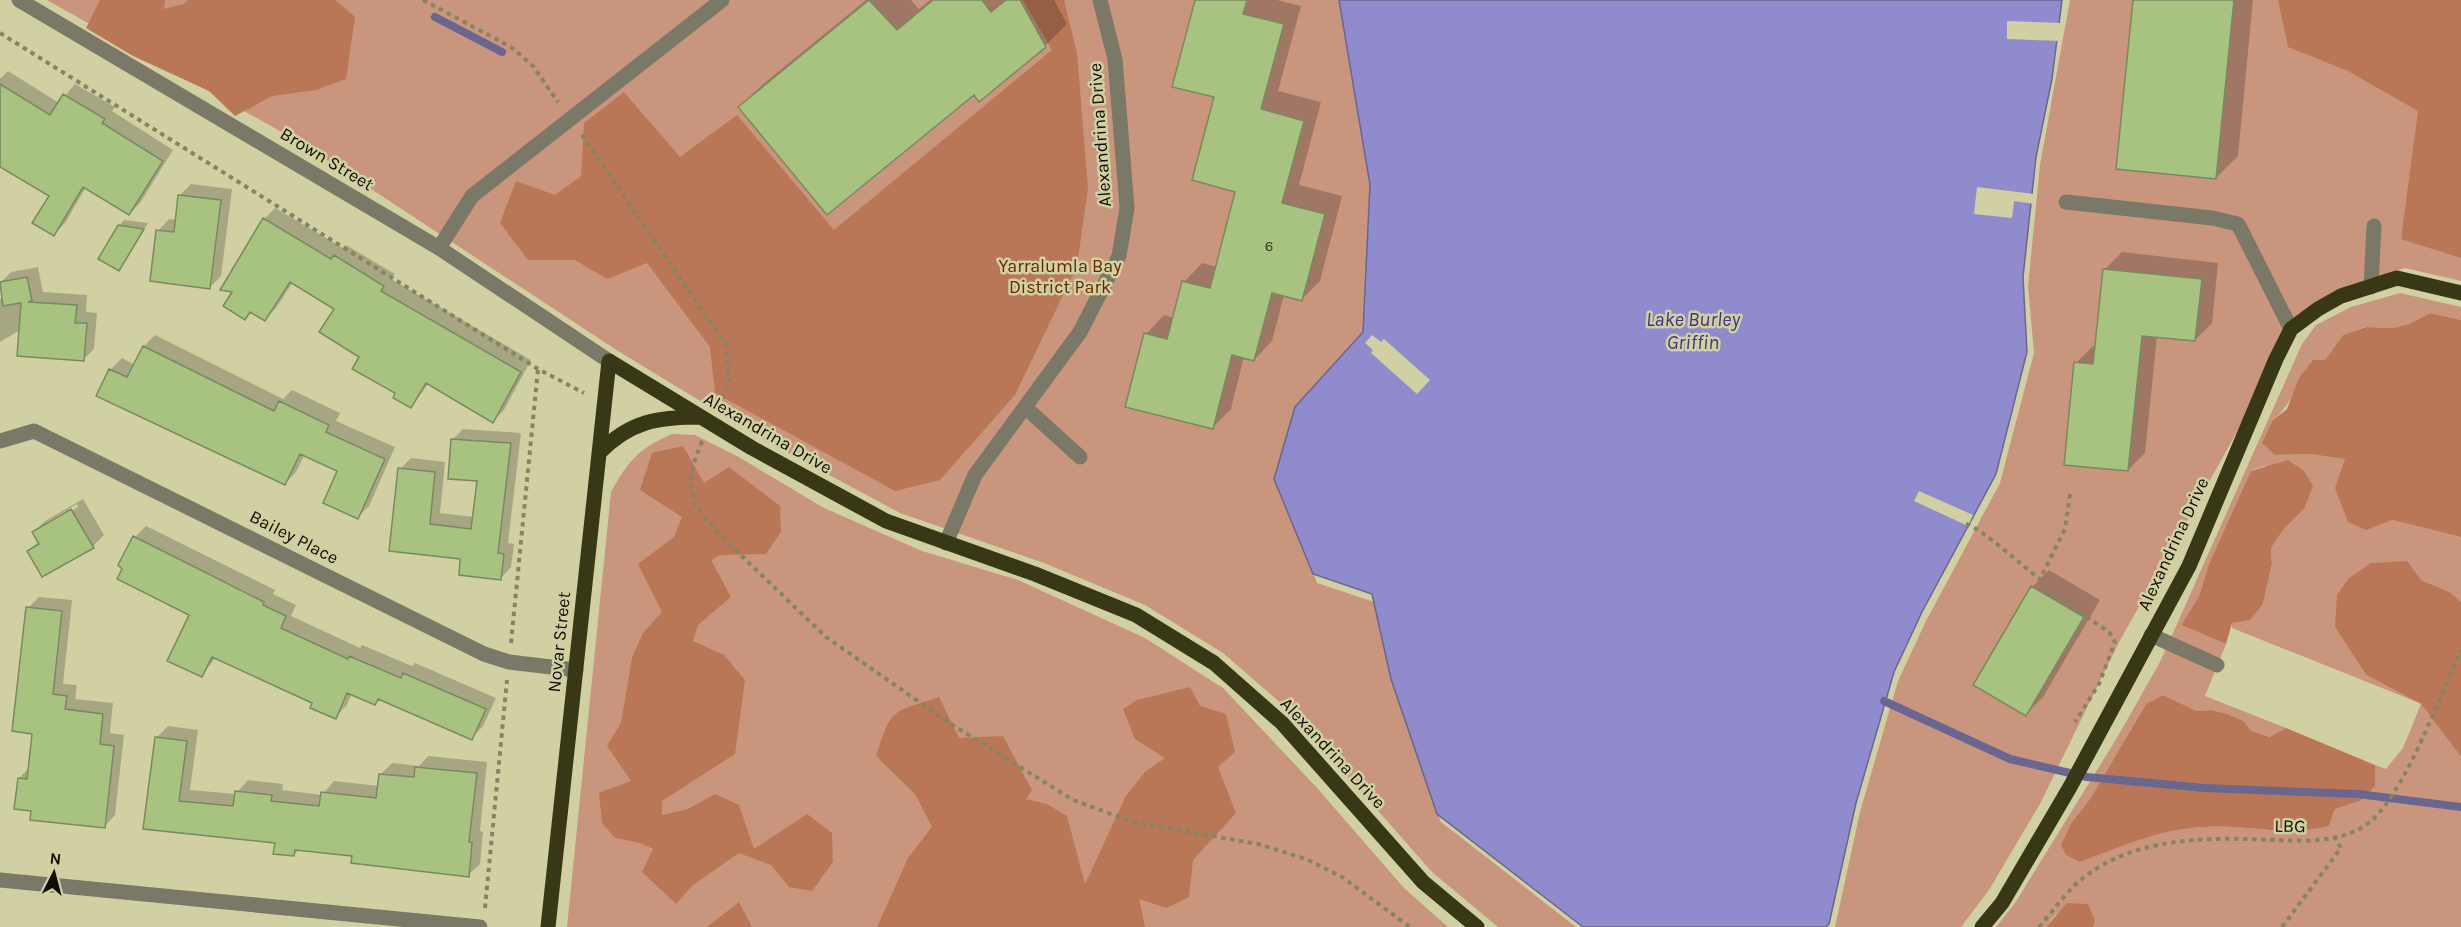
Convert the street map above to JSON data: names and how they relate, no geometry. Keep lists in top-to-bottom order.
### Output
{
  "streets": {
    "main road": ["Alexandrina Drive", "Novar Street"],
    "street": ["Brown Street", "Bailey Place"],
    "path": ["LBG"]
  },
  "crossings": [
    ["Alexandrina Drive", "Brown Street"],
    ["Alexandrina Drive", "Novar Street"],
    ["Brown Street", "Novar Street"],
    ["Bailey Place", "Novar Street"]
  ],
  "water": ["Lake Burley Griffin"],
  "parks": ["Yarralumla Bay District Park"],
  "house_numbers": ["6"],
  "north": "top"
}
